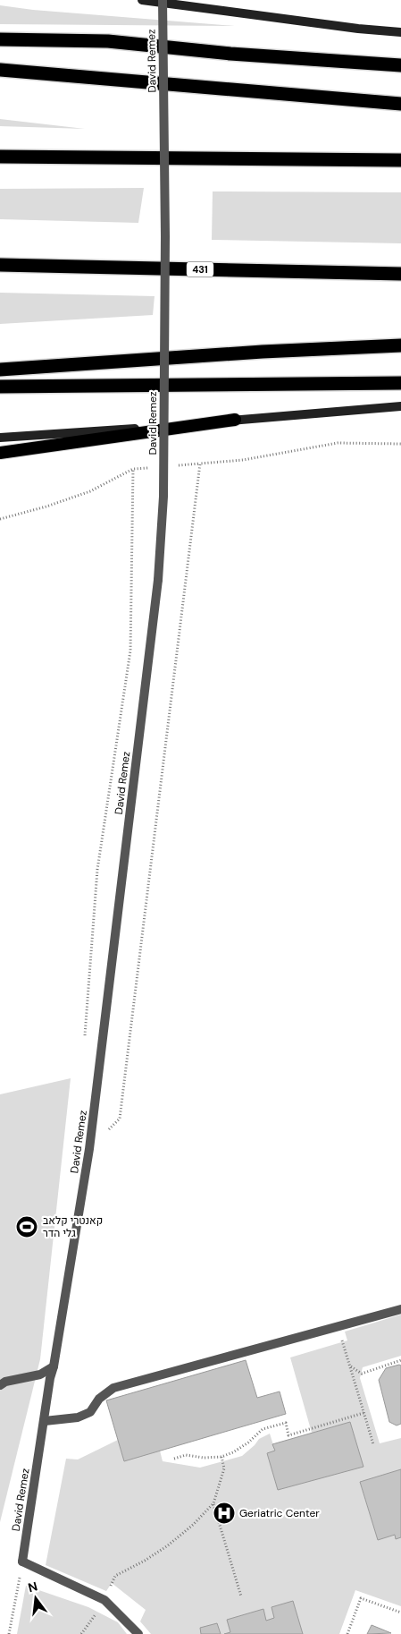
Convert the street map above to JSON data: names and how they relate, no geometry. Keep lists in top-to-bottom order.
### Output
{
  "streets": {
    "highway": ["431"],
    "street": ["David Remez"]
  },
  "places": {
    "sports": ["קאנטרי קלאב גלי הדר"],
    "hospital": ["Geriatric Center"]
  },
  "north": "top"
}
